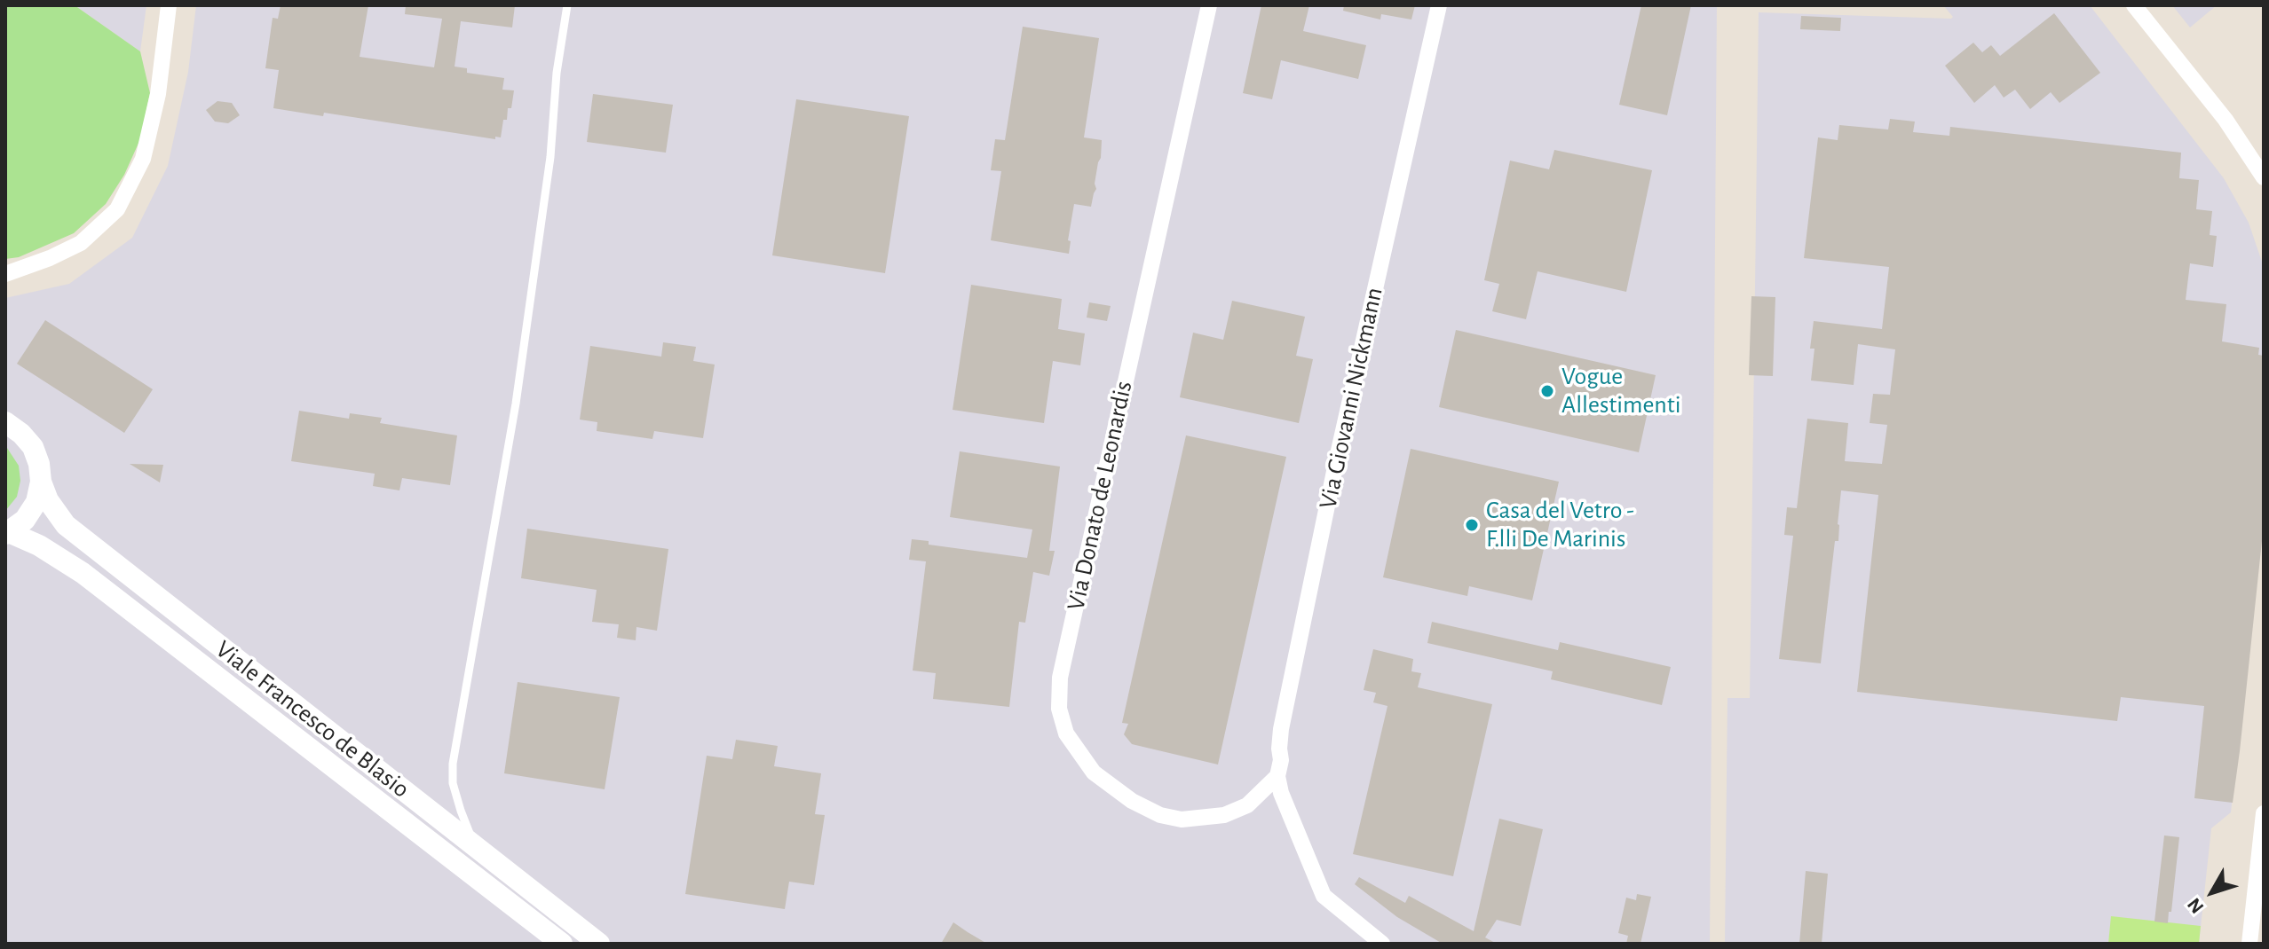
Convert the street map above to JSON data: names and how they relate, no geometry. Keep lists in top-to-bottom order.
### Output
{
  "streets": {
    "street": ["Via Giovanni Nickmann", "Via Donato de Leonardis", "Viale Francesco de Blasio"]
  },
  "crossings": [
    ["Via Giovanni Nickmann", "Via Donato de Leonardis"]
  ],
  "places": ["Vogue Allestimenti", "Casa del Vetro - F.lli De Marinis"],
  "north": "bottom left"
}
